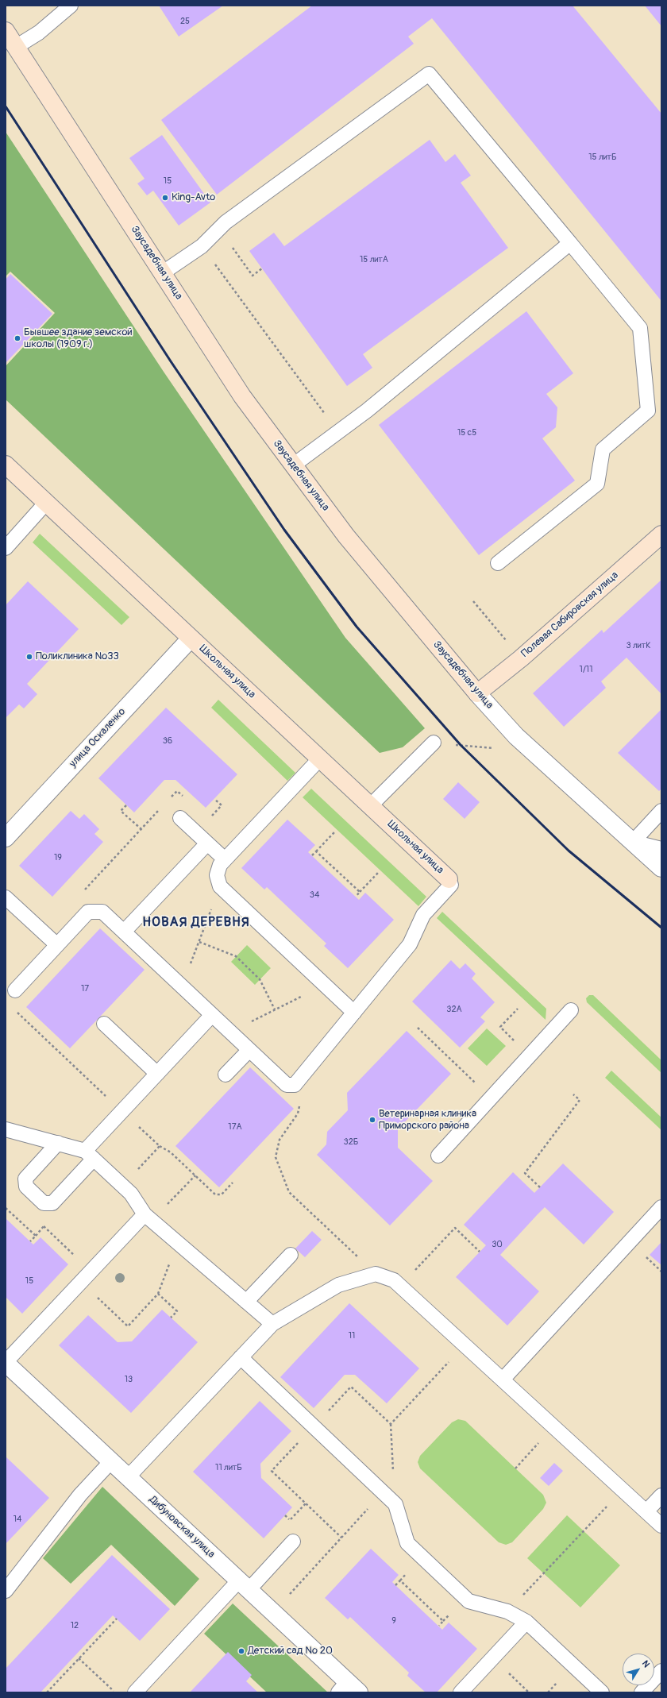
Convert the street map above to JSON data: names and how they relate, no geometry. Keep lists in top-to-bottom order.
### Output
{
  "streets": {
    "street": [
      "Заусадебная улица",
      "Полевая Сабировская улица",
      "Школьная улица",
      "улица Оскаленко",
      "Дибуновская улица"
    ]
  },
  "crossings": [
    ["Заусадебная улица", "Полевая Сабировская улица"],
    ["Школьная улица", "улица Оскаленко"]
  ],
  "districts": ["НОВАЯ ДЕРЕВНЯ"],
  "places": [
    "King-Avto",
    "Бывшее здание земской школы (1909 г.)",
    "Поликлиника №33",
    "Ветеринарная клиника Приморского района",
    "Детский сад № 20"
  ],
  "house_numbers": [
    "25",
    "15 литБ",
    "15",
    "15 литА",
    "15 с5",
    "3 литК",
    "1/11",
    "36",
    "19",
    "34",
    "17",
    "32А",
    "17А",
    "32Б",
    "30",
    "15",
    "11",
    "13",
    "11 литБ",
    "14",
    "9",
    "12"
  ],
  "north": "top right"
}
